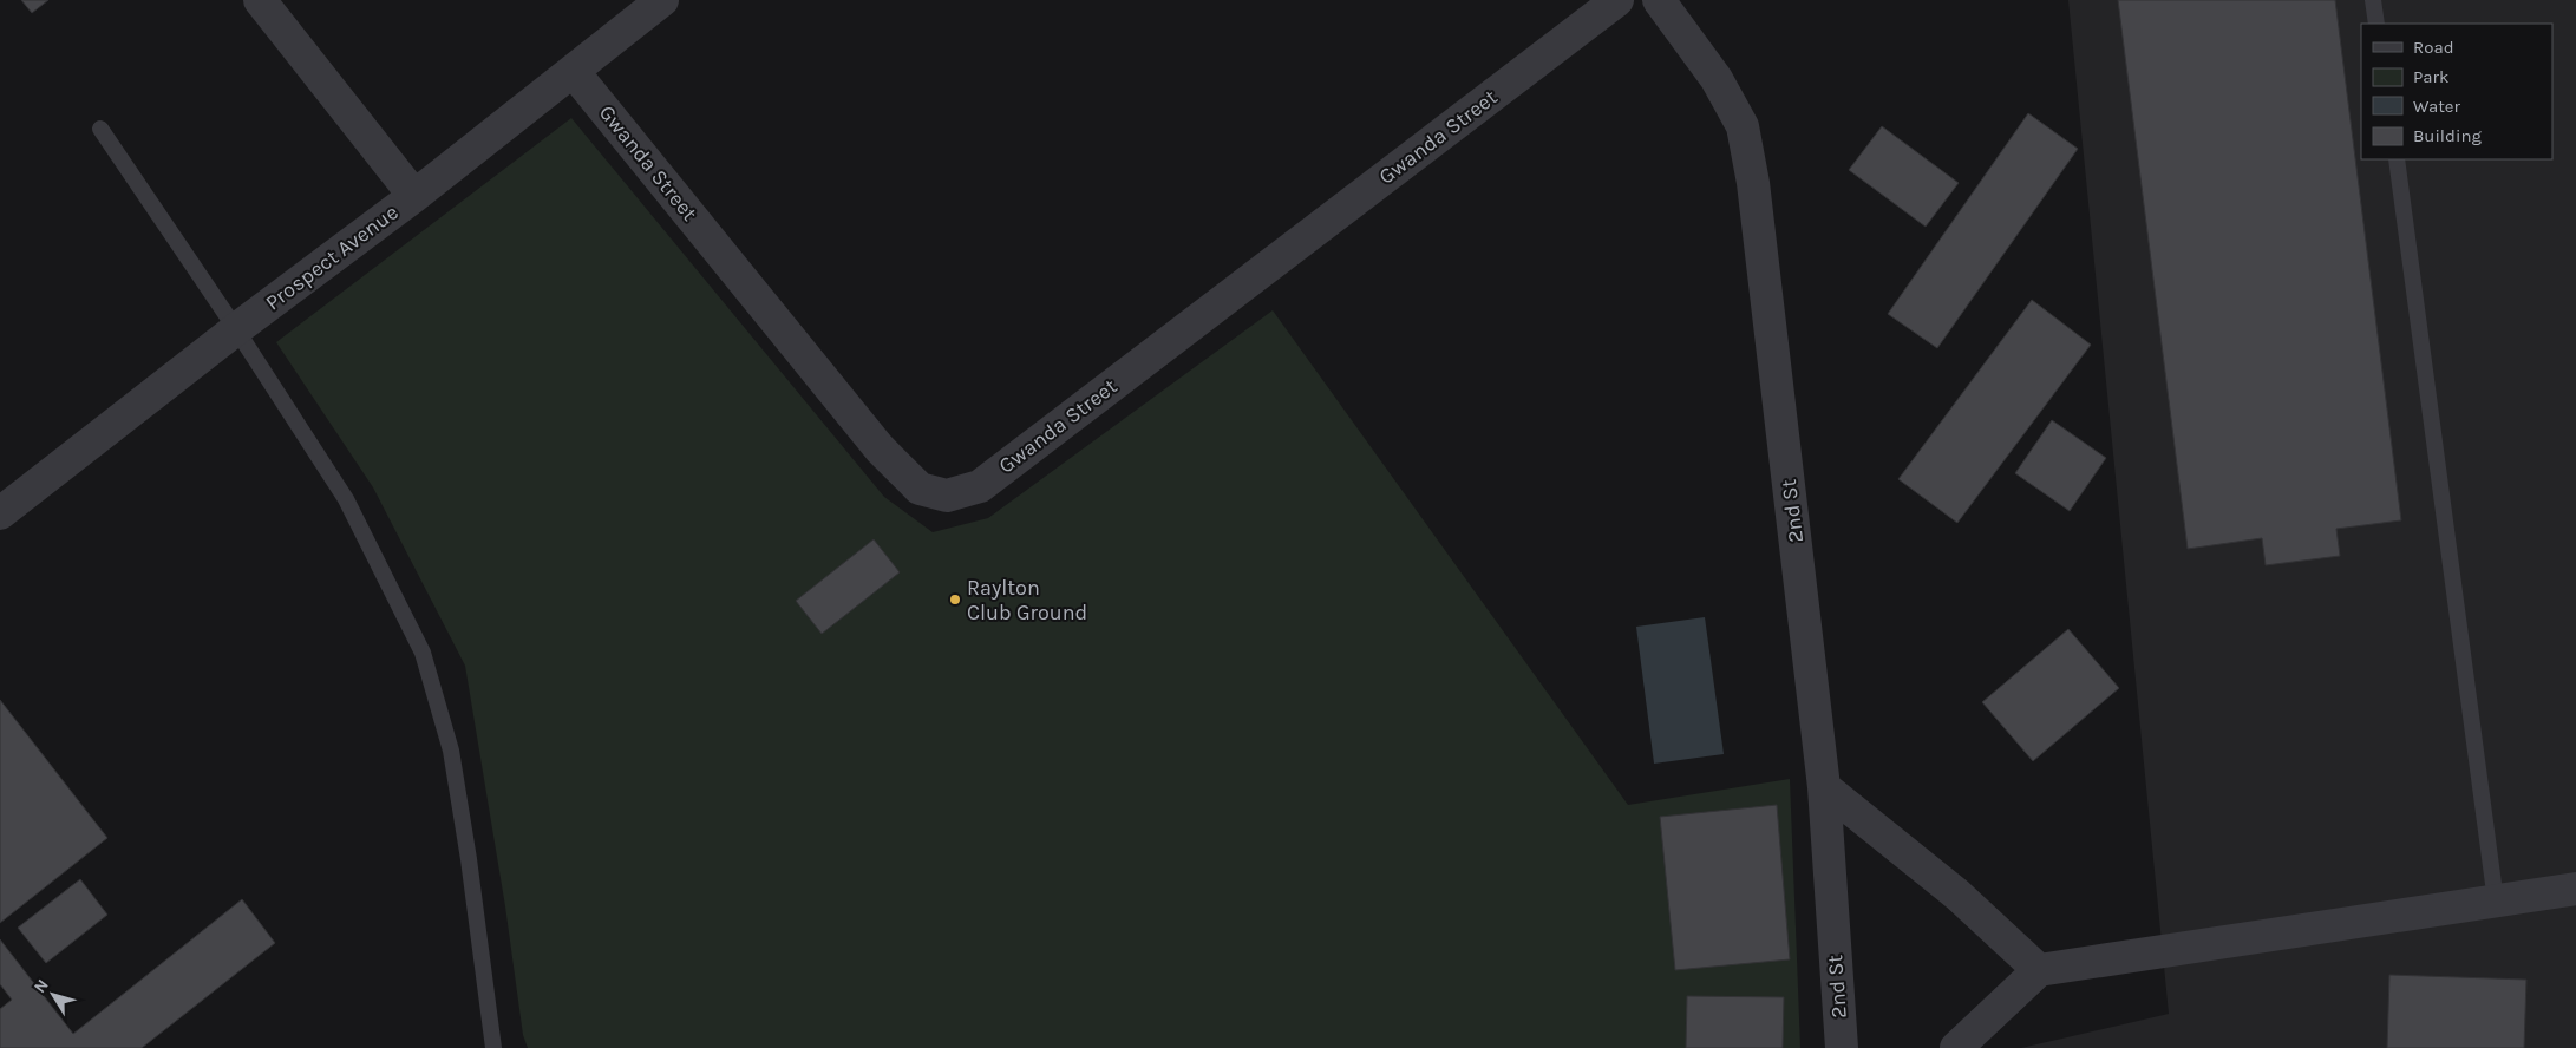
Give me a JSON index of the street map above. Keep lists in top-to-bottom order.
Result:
{
  "streets": {
    "street": ["Gwanda Street", "Prospect Avenue", "2nd St"]
  },
  "crossings": [
    ["Gwanda Street", "Prospect Avenue"]
  ],
  "places": ["Raylton Club Ground"],
  "legend": [
    "Road",
    "Park",
    "Water",
    "Building"
  ],
  "north": "top left"
}
